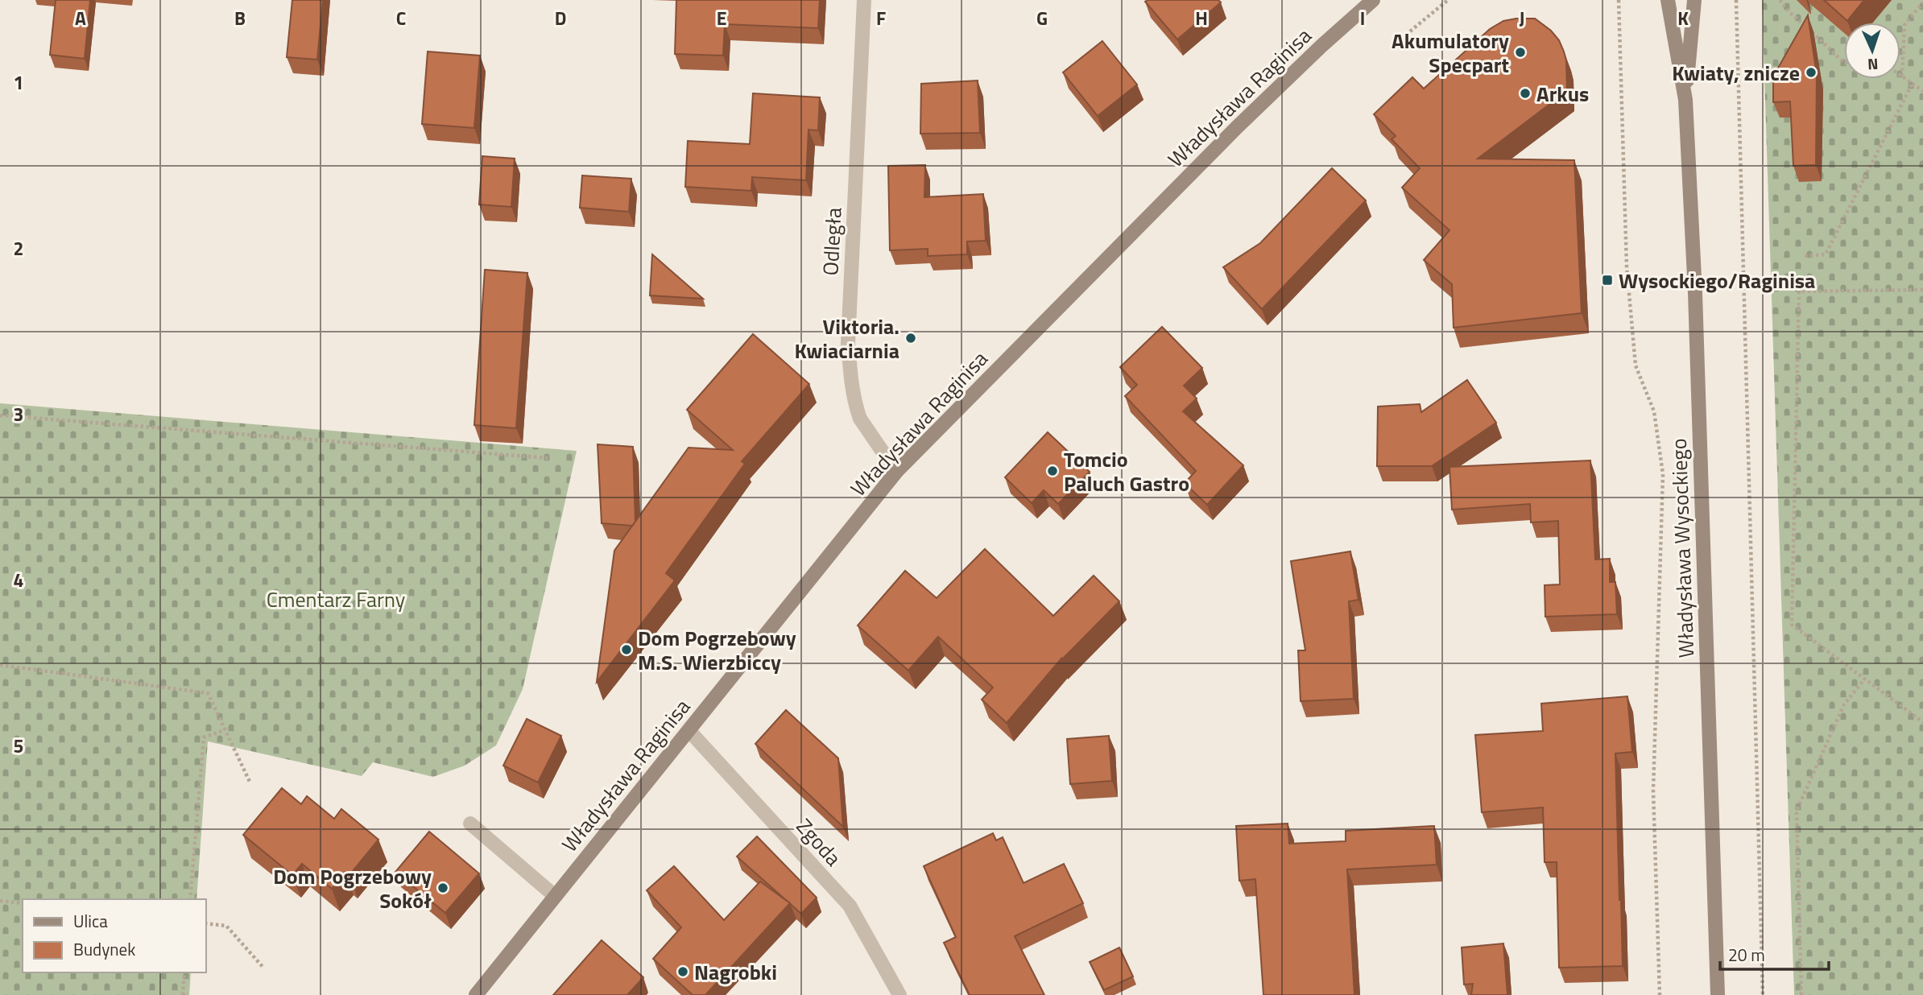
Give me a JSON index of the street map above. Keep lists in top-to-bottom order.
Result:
{
  "streets": {
    "street": [
      "Władysława Raginisa",
      "Odległa",
      "Władysława Wysockiego",
      "Zgoda"
    ]
  },
  "crossings": [
    ["Władysława Raginisa", "Odległa"],
    ["Władysława Raginisa", "Zgoda"]
  ],
  "parks": ["Cmentarz Farny"],
  "places": {
    "other": [
      "Akumulatory Specpart",
      "Kwiaty, znicze",
      "Arkus",
      "Viktoria. Kwiaciarnia",
      "Tomcio Paluch Gastro",
      "Dom Pogrzebowy M.S. Wierzbiccy",
      "Dom Pogrzebowy Sokół",
      "Nagrobki"
    ],
    "transit": ["Wysockiego/Raginisa"]
  },
  "legend": ["Ulica", "Budynek"],
  "scale_bar": "20 m",
  "north": "bottom",
  "grid": {
    "columns": [
      "A",
      "B",
      "C",
      "D",
      "E",
      "F",
      "G",
      "H",
      "I",
      "J",
      "K"
    ],
    "rows": [
      "1",
      "2",
      "3",
      "4",
      "5"
    ]
  }
}
